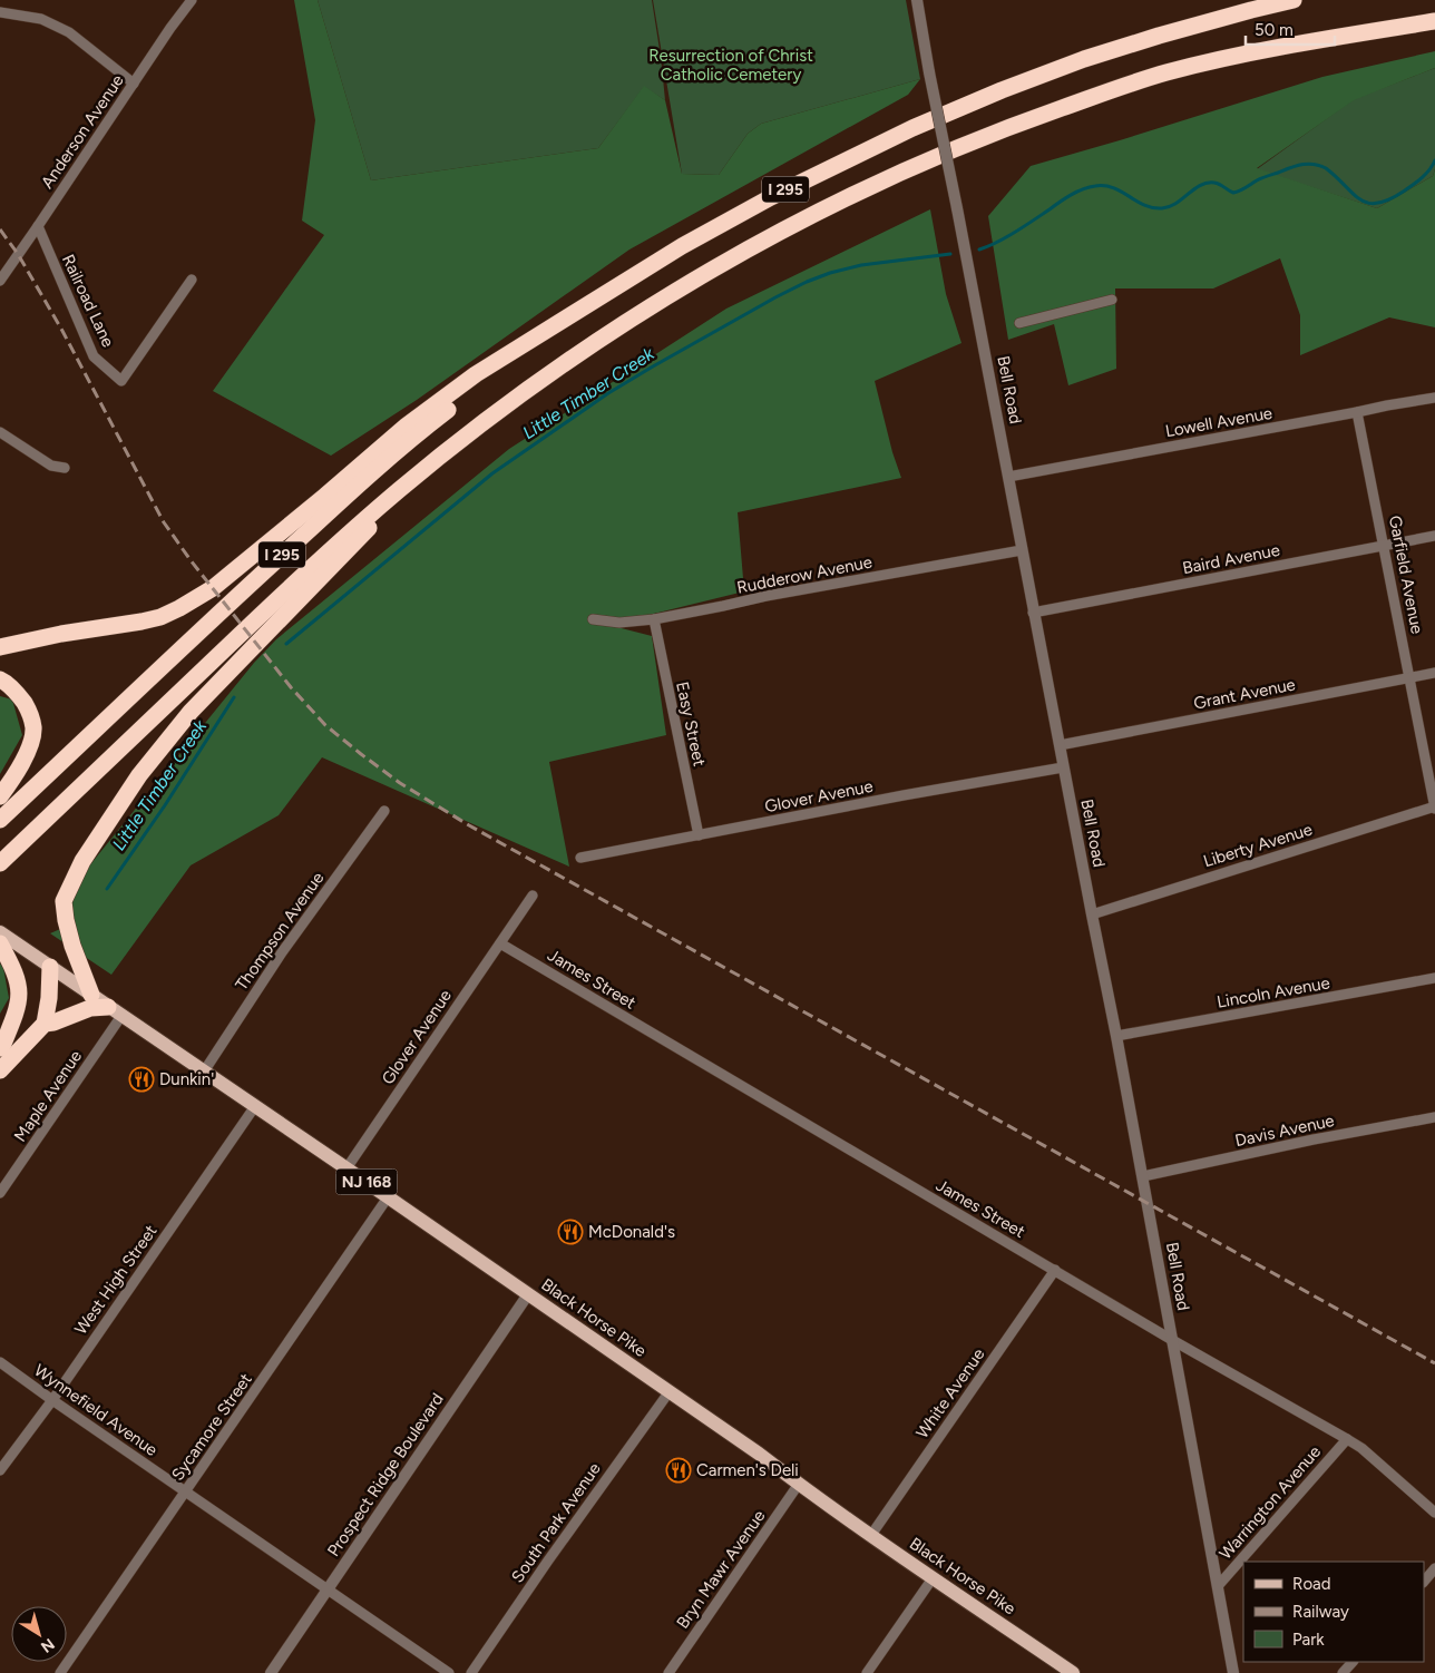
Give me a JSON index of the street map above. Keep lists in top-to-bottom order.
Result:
{
  "streets": {
    "highway": ["I 295"],
    "main road": ["NJ 168", "Black Horse Pike"],
    "street": [
      "Anderson Avenue",
      "Railroad Lane",
      "Bell Road",
      "Lowell Avenue",
      "Baird Avenue",
      "Rudderow Avenue",
      "Garfield Avenue",
      "Grant Avenue",
      "Easy Street",
      "Glover Avenue",
      "Liberty Avenue",
      "Thompson Avenue",
      "James Street",
      "Lincoln Avenue",
      "Maple Avenue",
      "Davis Avenue",
      "West High Street",
      "White Avenue",
      "Wynnefield Avenue",
      "Sycamore Street",
      "Prospect Ridge Boulevard",
      "Warrington Avenue",
      "South Park Avenue",
      "Bryn Mawr Avenue"
    ]
  },
  "crossings": [
    ["Anderson Avenue", "Railroad Lane"],
    ["Bell Road", "Lowell Avenue"],
    ["Bell Road", "Baird Avenue"],
    ["Bell Road", "Rudderow Avenue"],
    ["Bell Road", "Grant Avenue"],
    ["Bell Road", "Glover Avenue"],
    ["Bell Road", "Liberty Avenue"],
    ["Bell Road", "James Street"],
    ["Bell Road", "Lincoln Avenue"],
    ["Bell Road", "Davis Avenue"],
    ["Bell Road", "Warrington Avenue"],
    ["Lowell Avenue", "Garfield Avenue"],
    ["Baird Avenue", "Garfield Avenue"],
    ["Rudderow Avenue", "Easy Street"],
    ["Garfield Avenue", "Grant Avenue"],
    ["Garfield Avenue", "Liberty Avenue"],
    ["Easy Street", "Glover Avenue"],
    ["Glover Avenue", "James Street"],
    ["Glover Avenue", "Black Horse Pike"],
    ["Thompson Avenue", "Black Horse Pike"],
    ["James Street", "White Avenue"],
    ["James Street", "Warrington Avenue"],
    ["Maple Avenue", "Black Horse Pike"],
    ["NJ 168", "Black Horse Pike"],
    ["West High Street", "Black Horse Pike"],
    ["West High Street", "Wynnefield Avenue"],
    ["Black Horse Pike", "White Avenue"],
    ["Black Horse Pike", "Sycamore Street"],
    ["Black Horse Pike", "Prospect Ridge Boulevard"],
    ["Black Horse Pike", "South Park Avenue"],
    ["Black Horse Pike", "Bryn Mawr Avenue"],
    ["Wynnefield Avenue", "Sycamore Street"],
    ["Wynnefield Avenue", "Prospect Ridge Boulevard"]
  ],
  "water": ["Little Timber Creek"],
  "parks": ["Resurrection of Christ Catholic Cemetery"],
  "places": {
    "restaurant": ["Dunkin'", "McDonald's", "Carmen's Deli"]
  },
  "legend": ["Road", "Railway", "Park"],
  "scale_bar": "50 m",
  "north": "bottom right"
}
